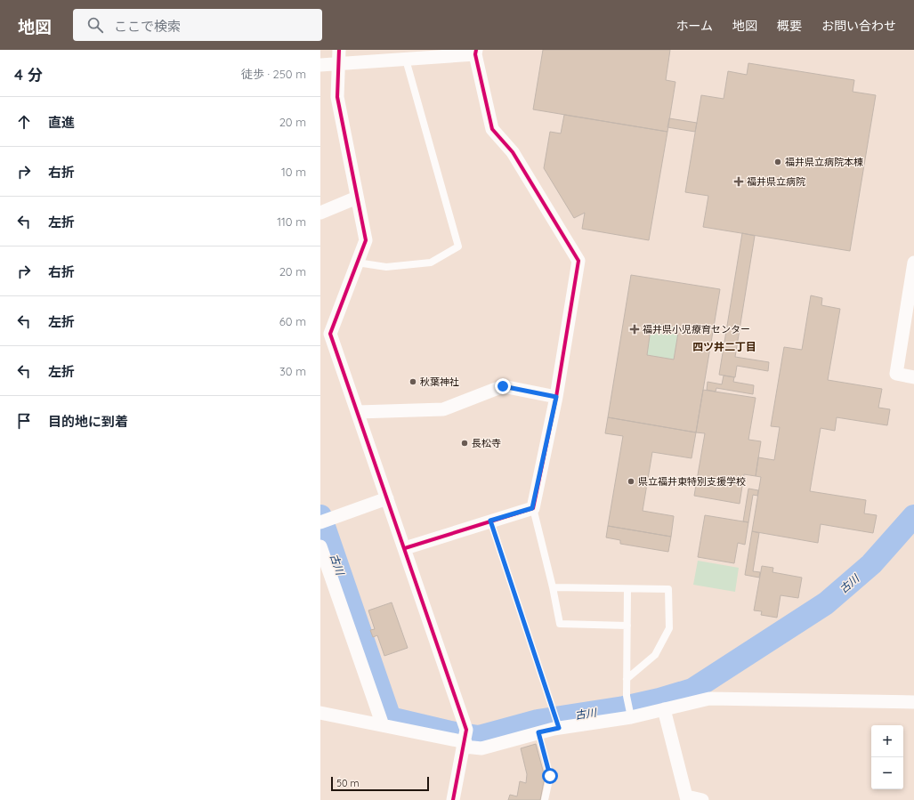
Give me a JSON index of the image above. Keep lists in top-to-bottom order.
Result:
{
  "districts": ["四ツ井二丁目"],
  "water": ["古川"],
  "places": {
    "other": [
      "福井県立病院本棟",
      "秋葉神社",
      "長松寺",
      "県立福井東特別支援学校"
    ],
    "health": ["福井県立病院", "福井県小児療育センター"]
  },
  "scale_bar": "50 m",
  "page": {
    "header": "地図",
    "search": "ここで検索",
    "nav": [
      "ホーム",
      "地図",
      "概要",
      "お問い合わせ"
    ],
    "heading": ["4 分", "徒歩 · 250 m"],
    "list": [
      ["直進", "20 m"],
      ["右折", "10 m"],
      ["左折", "110 m"],
      ["右折", "20 m"],
      ["左折", "60 m"],
      ["左折", "30 m"],
      "目的地に到着"
    ],
    "map_buttons": ["+", "−"],
    "scale": "50 m"
  }
}
